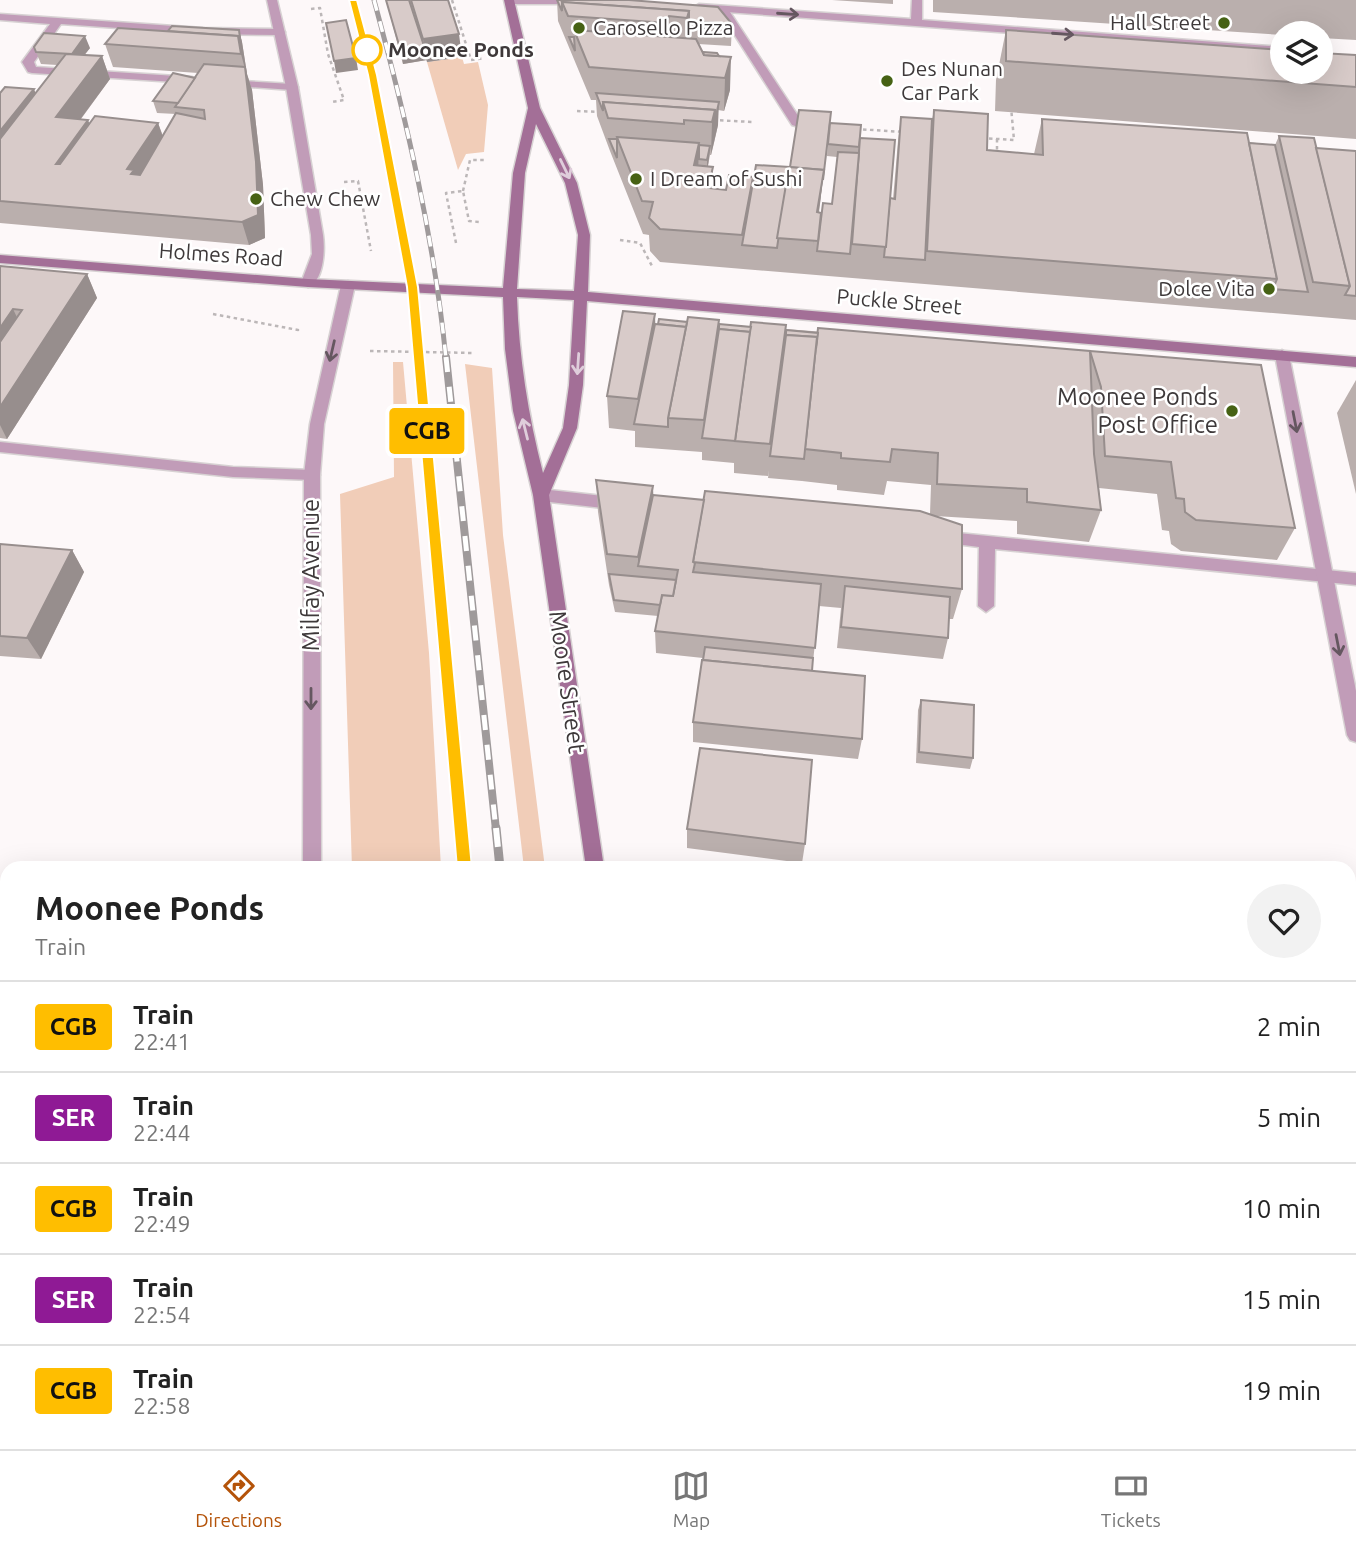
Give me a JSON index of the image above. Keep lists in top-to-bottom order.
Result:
{
  "streets": {
    "street": [
      "Holmes Road",
      "Puckle Street",
      "Milfay Avenue",
      "Moore Street"
    ]
  },
  "crossings": [
    ["Holmes Road", "Puckle Street"],
    ["Holmes Road", "Milfay Avenue"],
    ["Puckle Street", "Moore Street"]
  ],
  "one_way": ["Milfay Avenue"],
  "places": [
    "Hall Street",
    "Carosello Pizza",
    "Moonee Ponds",
    "Des Nunan Car Park",
    "I Dream of Sushi",
    "Chew Chew",
    "Dolce Vita",
    "Moonee Ponds Post Office"
  ],
  "page": {
    "on_map": "CGB",
    "heading": ["Moonee Ponds", "Train"],
    "list": [
      {
        "mark": "CGB",
        "name": "Train",
        "note": "22:41",
        "value": "2 min"
      },
      {
        "mark": "SER",
        "name": "Train",
        "note": "22:44",
        "value": "5 min"
      },
      {
        "mark": "CGB",
        "name": "Train",
        "note": "22:49",
        "value": "10 min"
      },
      {
        "mark": "SER",
        "name": "Train",
        "note": "22:54",
        "value": "15 min"
      },
      {
        "mark": "CGB",
        "name": "Train",
        "note": "22:58",
        "value": "19 min"
      }
    ],
    "tabs": ["Directions", "Map", "Tickets"]
  }
}
